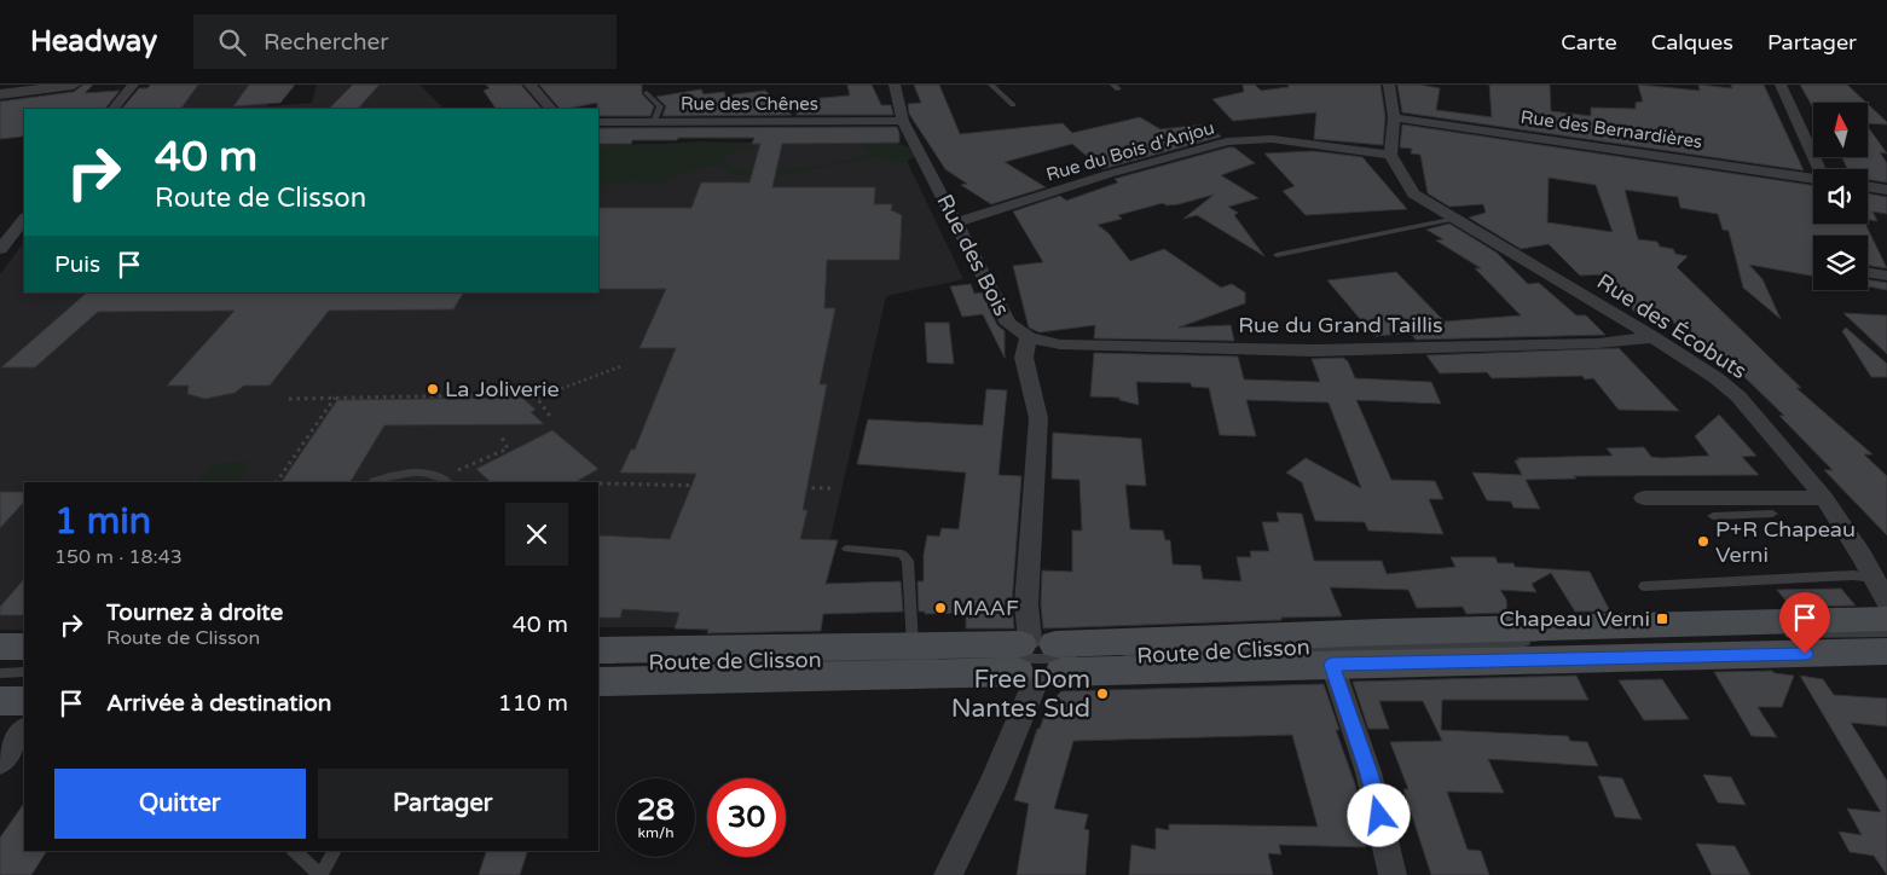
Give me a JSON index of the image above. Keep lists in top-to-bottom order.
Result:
{
  "streets": {
    "main road": ["Route de Clisson"],
    "street": [
      "Rue des Chênes",
      "Rue des Bernardières",
      "Rue du Bois d'Anjou",
      "Rue des Bois",
      "Rue du Grand Taillis",
      "Rue des Écobuts"
    ]
  },
  "crossings": [
    ["Rue des Chênes", "Rue des Bois"],
    ["Rue du Bois d'Anjou", "Rue des Bois"],
    ["Rue du Bois d'Anjou", "Rue des Écobuts"],
    ["Rue des Bois", "Rue du Grand Taillis"],
    ["Rue du Grand Taillis", "Rue des Écobuts"]
  ],
  "places": {
    "other": [
      "La Joliverie",
      "P+R Chapeau Verni",
      "MAAF",
      "Free Dom Nantes Sud"
    ],
    "transit": ["Chapeau Verni"]
  },
  "north": "top",
  "page": {
    "header": "Headway",
    "search": "Rechercher",
    "nav": ["Carte", "Calques", "Partager"],
    "turn": ["40 m", "Route de Clisson"],
    "then": "Puis",
    "heading": ["1 min", "150 m · 18:43"],
    "list": [
      {
        "name": "Tournez à droite",
        "note": "Route de Clisson",
        "value": "40 m"
      },
      {
        "name": "Arrivée à destination",
        "value": "110 m"
      }
    ],
    "buttons": ["Quitter", "Partager"],
    "speed": "28 km/h",
    "limit": "30"
  }
}
